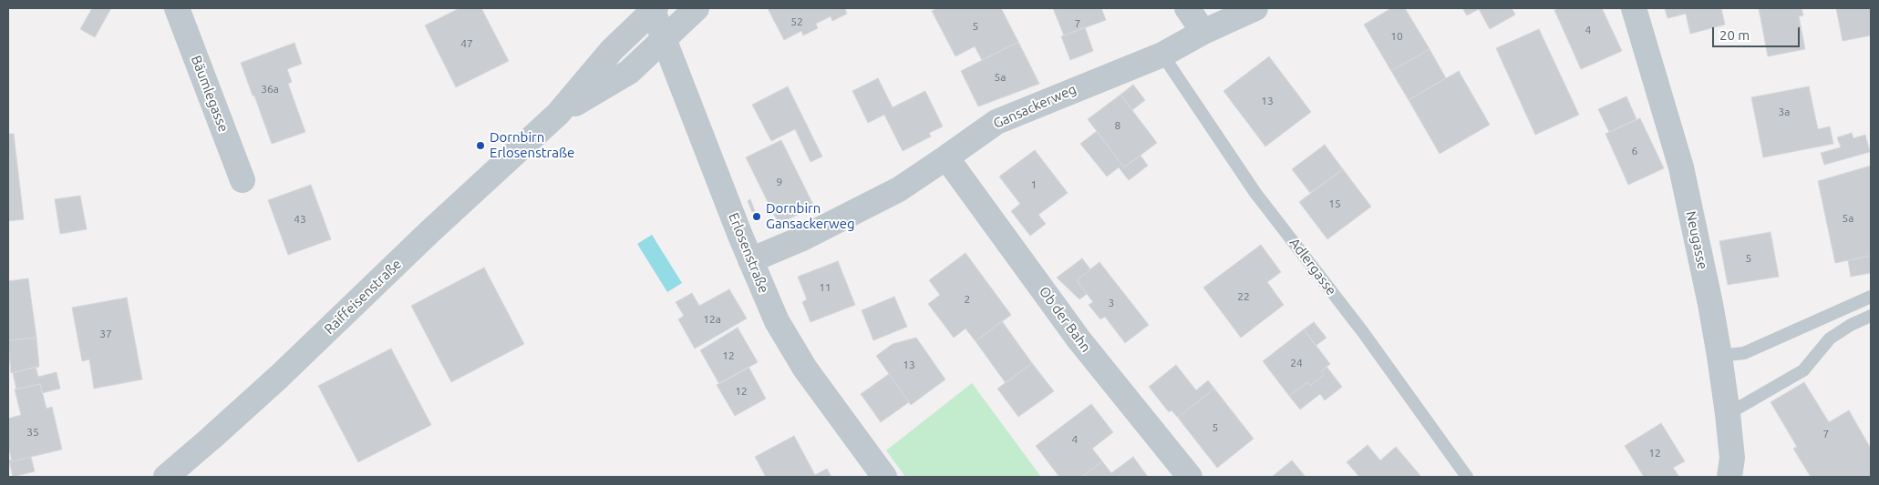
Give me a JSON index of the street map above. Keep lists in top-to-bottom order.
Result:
{
  "streets": {
    "street": [
      "Bäumlegasse",
      "Gansackerweg",
      "Neugasse",
      "Erlosenstraße",
      "Raiffeisenstraße",
      "Ob der Bahn"
    ],
    "lane": ["Adlergasse"]
  },
  "crossings": [
    ["Gansackerweg", "Erlosenstraße"],
    ["Gansackerweg", "Adlergasse"],
    ["Gansackerweg", "Ob der Bahn"],
    ["Erlosenstraße", "Raiffeisenstraße"]
  ],
  "places": ["Dornbirn Erlosenstraße", "Dornbirn Gansackerweg"],
  "house_numbers": [
    "52",
    "7",
    "5",
    "4",
    "10",
    "47",
    "5a",
    "36a",
    "13",
    "3a",
    "8",
    "6",
    "9",
    "1",
    "15",
    "5a",
    "43",
    "5",
    "11",
    "22",
    "2",
    "3",
    "12a",
    "37",
    "12",
    "24",
    "13",
    "12",
    "5",
    "35",
    "7",
    "4",
    "12"
  ],
  "scale_bar": "20 m"
}
